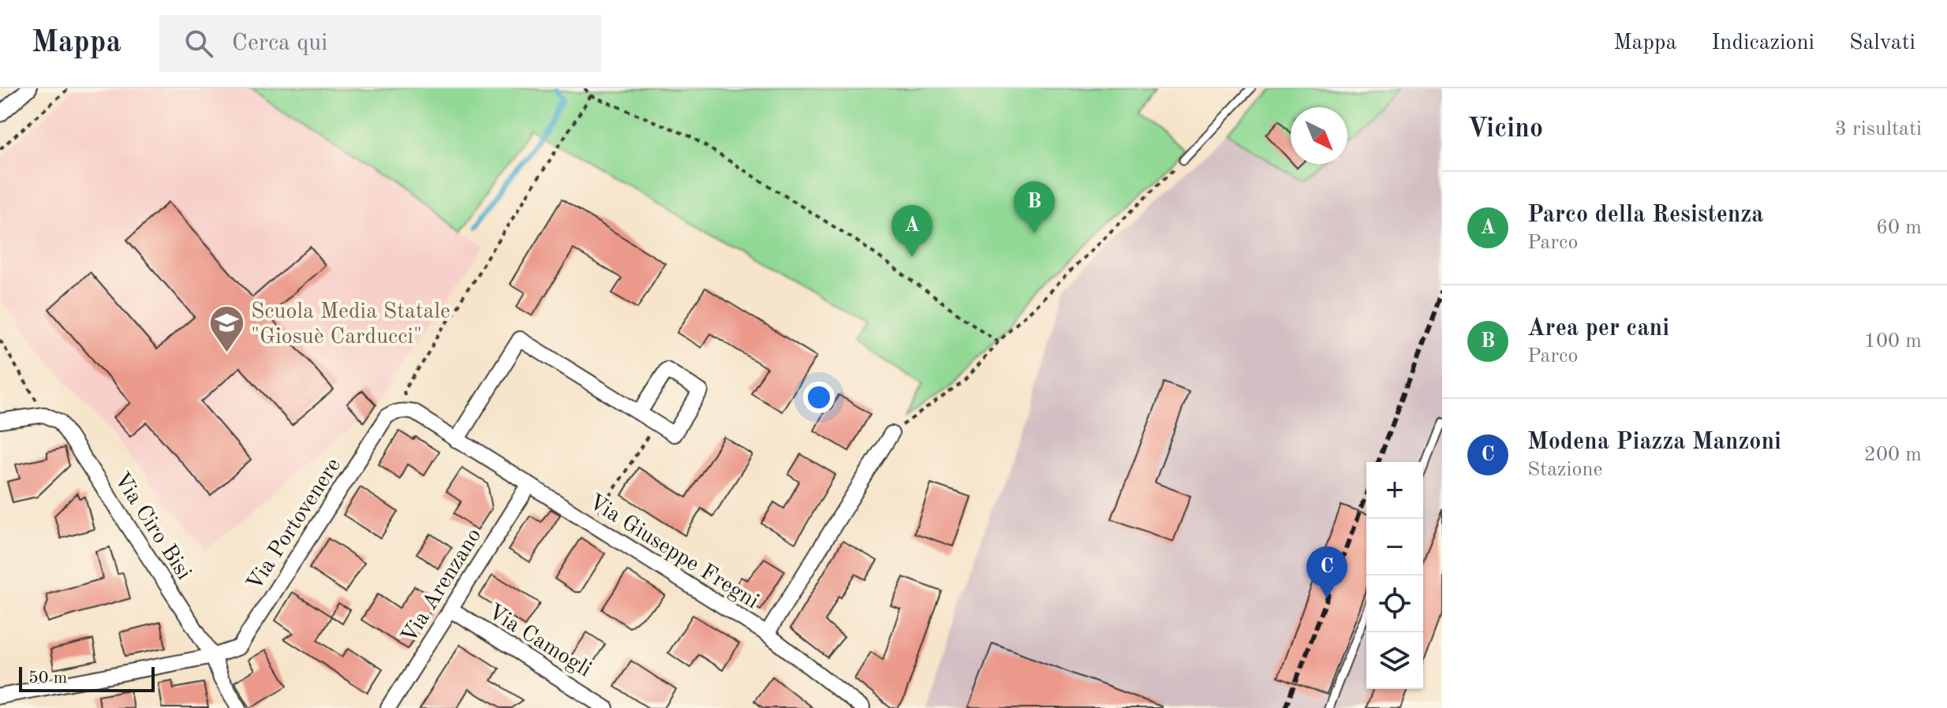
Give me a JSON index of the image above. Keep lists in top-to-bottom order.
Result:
{
  "streets": {
    "street": [
      "Via Portovenere",
      "Via Ciro Bisi",
      "Via Giuseppe Fregni",
      "Via Arenzano",
      "Via Camogli"
    ]
  },
  "crossings": [
    ["Via Portovenere", "Via Ciro Bisi"],
    ["Via Portovenere", "Via Giuseppe Fregni"],
    ["Via Giuseppe Fregni", "Via Arenzano"],
    ["Via Arenzano", "Via Camogli"]
  ],
  "places": {
    "school or university": ["Scuola Media Statale \"Giosuè Carducci\""]
  },
  "scale_bar": "50 m",
  "north": "bottom right",
  "page": {
    "header": "Mappa",
    "search": "Cerca qui",
    "nav": ["Mappa", "Indicazioni", "Salvati"],
    "heading": ["Vicino", "3 risultati"],
    "list": [
      {
        "mark": "A",
        "name": "Parco della Resistenza",
        "note": "Parco",
        "value": "60 m"
      },
      {
        "mark": "B",
        "name": "Area per cani",
        "note": "Parco",
        "value": "100 m"
      },
      {
        "mark": "C",
        "name": "Modena Piazza Manzoni",
        "note": "Stazione",
        "value": "200 m"
      }
    ],
    "pins": ["B", "A", "C"],
    "map_buttons": ["+", "−"],
    "scale": "50 m"
  }
}
